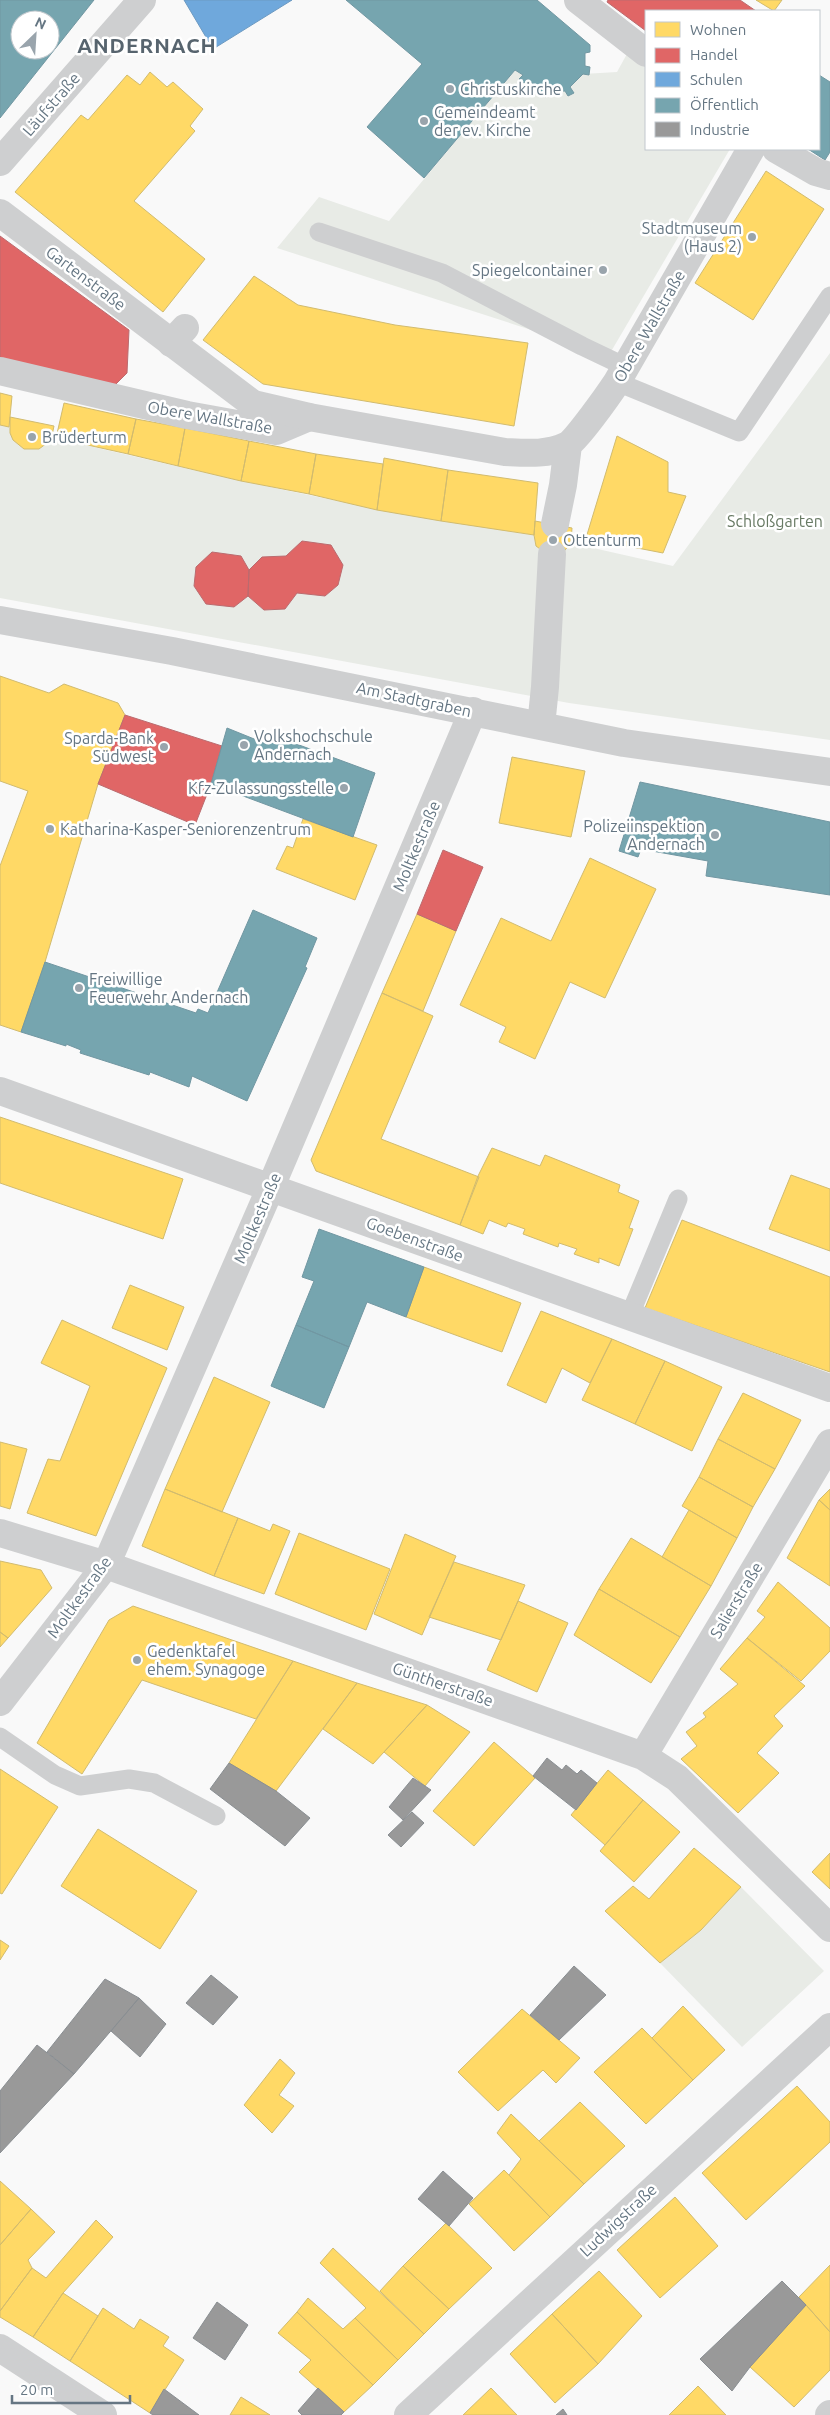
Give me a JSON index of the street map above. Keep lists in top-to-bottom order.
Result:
{
  "streets": {
    "street": [
      "Läufstraße",
      "Gartenstraße",
      "Obere Wallstraße",
      "Am Stadtgraben",
      "Moltkestraße",
      "Goebenstraße",
      "Salierstraße",
      "Güntherstraße",
      "Ludwigstraße"
    ]
  },
  "crossings": [
    ["Gartenstraße", "Obere Wallstraße"],
    ["Am Stadtgraben", "Moltkestraße"],
    ["Moltkestraße", "Goebenstraße"],
    ["Moltkestraße", "Güntherstraße"],
    ["Salierstraße", "Güntherstraße"]
  ],
  "districts": ["ANDERNACH"],
  "parks": ["Schloßgarten"],
  "places": [
    "Christuskirche",
    "Gemeindeamt der ev. Kirche",
    "Stadtmuseum (Haus 2)",
    "Spiegelcontainer",
    "Brüderturm",
    "Ottenturm",
    "Volkshochschule Andernach",
    "Sparda-Bank Südwest",
    "Kfz-Zulassungsstelle",
    "Katharina-Kasper-Seniorenzentrum",
    "Polizeiinspektion Andernach",
    "Freiwillige Feuerwehr Andernach",
    "Gedenktafel ehem. Synagoge"
  ],
  "legend": [
    "Wohnen",
    "Handel",
    "Schulen",
    "Öffentlich",
    "Industrie"
  ],
  "scale_bar": "20 m",
  "north": "top right"
}
